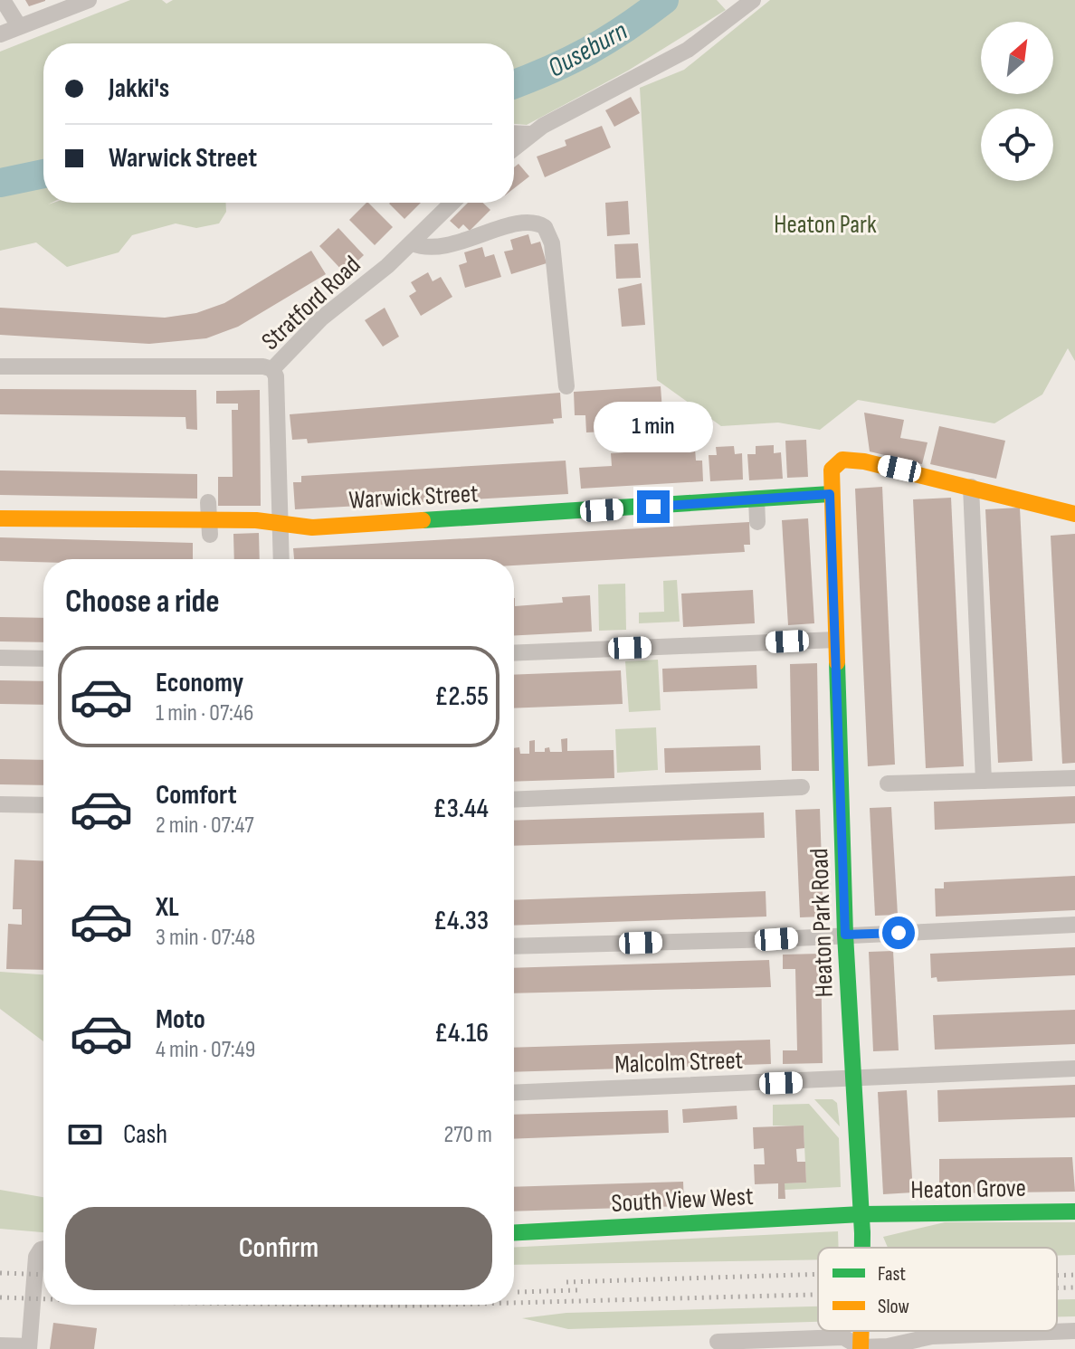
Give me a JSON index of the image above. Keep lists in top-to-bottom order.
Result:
{
  "streets": {
    "street": [
      "Stratford Road",
      "Warwick Street",
      "Heaton Park Road",
      "Malcolm Street",
      "Heaton Grove",
      "South View West"
    ]
  },
  "crossings": [
    ["Stratford Road", "Warwick Street"],
    ["Warwick Street", "Heaton Park Road"],
    ["Heaton Park Road", "Malcolm Street"],
    ["Heaton Park Road", "Heaton Grove"],
    ["Heaton Park Road", "South View West"],
    ["Heaton Grove", "South View West"]
  ],
  "water": ["Ouseburn"],
  "parks": ["Heaton Park"],
  "legend": ["Fast", "Slow"],
  "north": "top right",
  "page": {
    "banner": ["Jakki's", "Warwick Street"],
    "bubble": "1 min",
    "heading": "Choose a ride",
    "list": [
      {
        "name": "Economy",
        "note": "1 min · 07:46",
        "value": "£2.55"
      },
      {
        "name": "Comfort",
        "note": "2 min · 07:47",
        "value": "£3.44"
      },
      {
        "name": "XL",
        "note": "3 min · 07:48",
        "value": "£4.33"
      },
      {
        "name": "Moto",
        "note": "4 min · 07:49",
        "value": "£4.16"
      }
    ],
    "pay": ["Cash", "270 m"],
    "buttons": "Confirm"
  }
}
